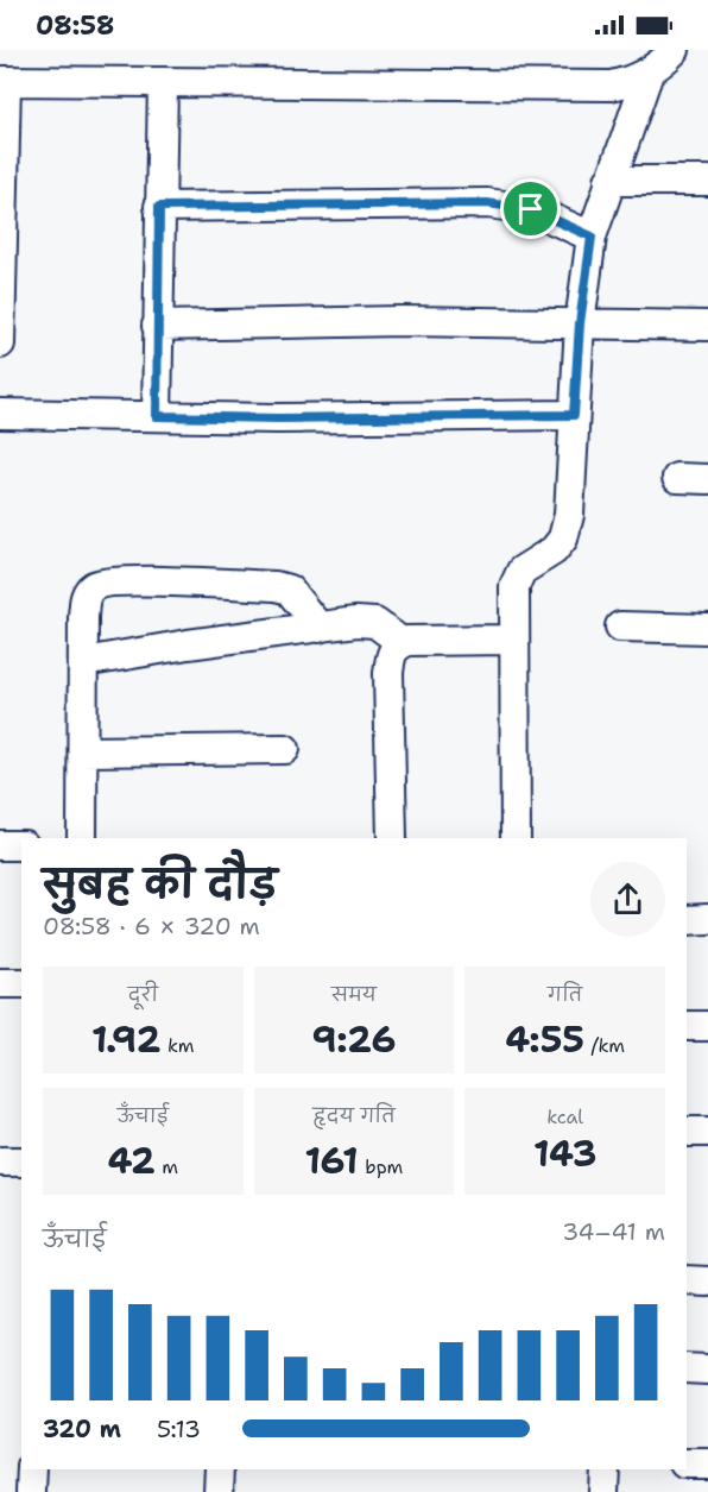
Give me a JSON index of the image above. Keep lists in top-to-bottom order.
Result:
{
  "page": {
    "status": "08:58",
    "heading": ["सुबह की दौड़", "08:58 · 6 × 320 m"],
    "stats": [
      ["दूरी", "1.92 km"],
      ["समय", "9:26"],
      ["गति", "4:55 /km"],
      ["ऊँचाई", "42 m"],
      ["हृदय गति", "161 bpm"],
      ["kcal", "143"]
    ],
    "chart": ["ऊँचाई", "34–41 m"],
    "list": [
      {
        "name": "320 m",
        "note": "5:13"
      }
    ]
  }
}
